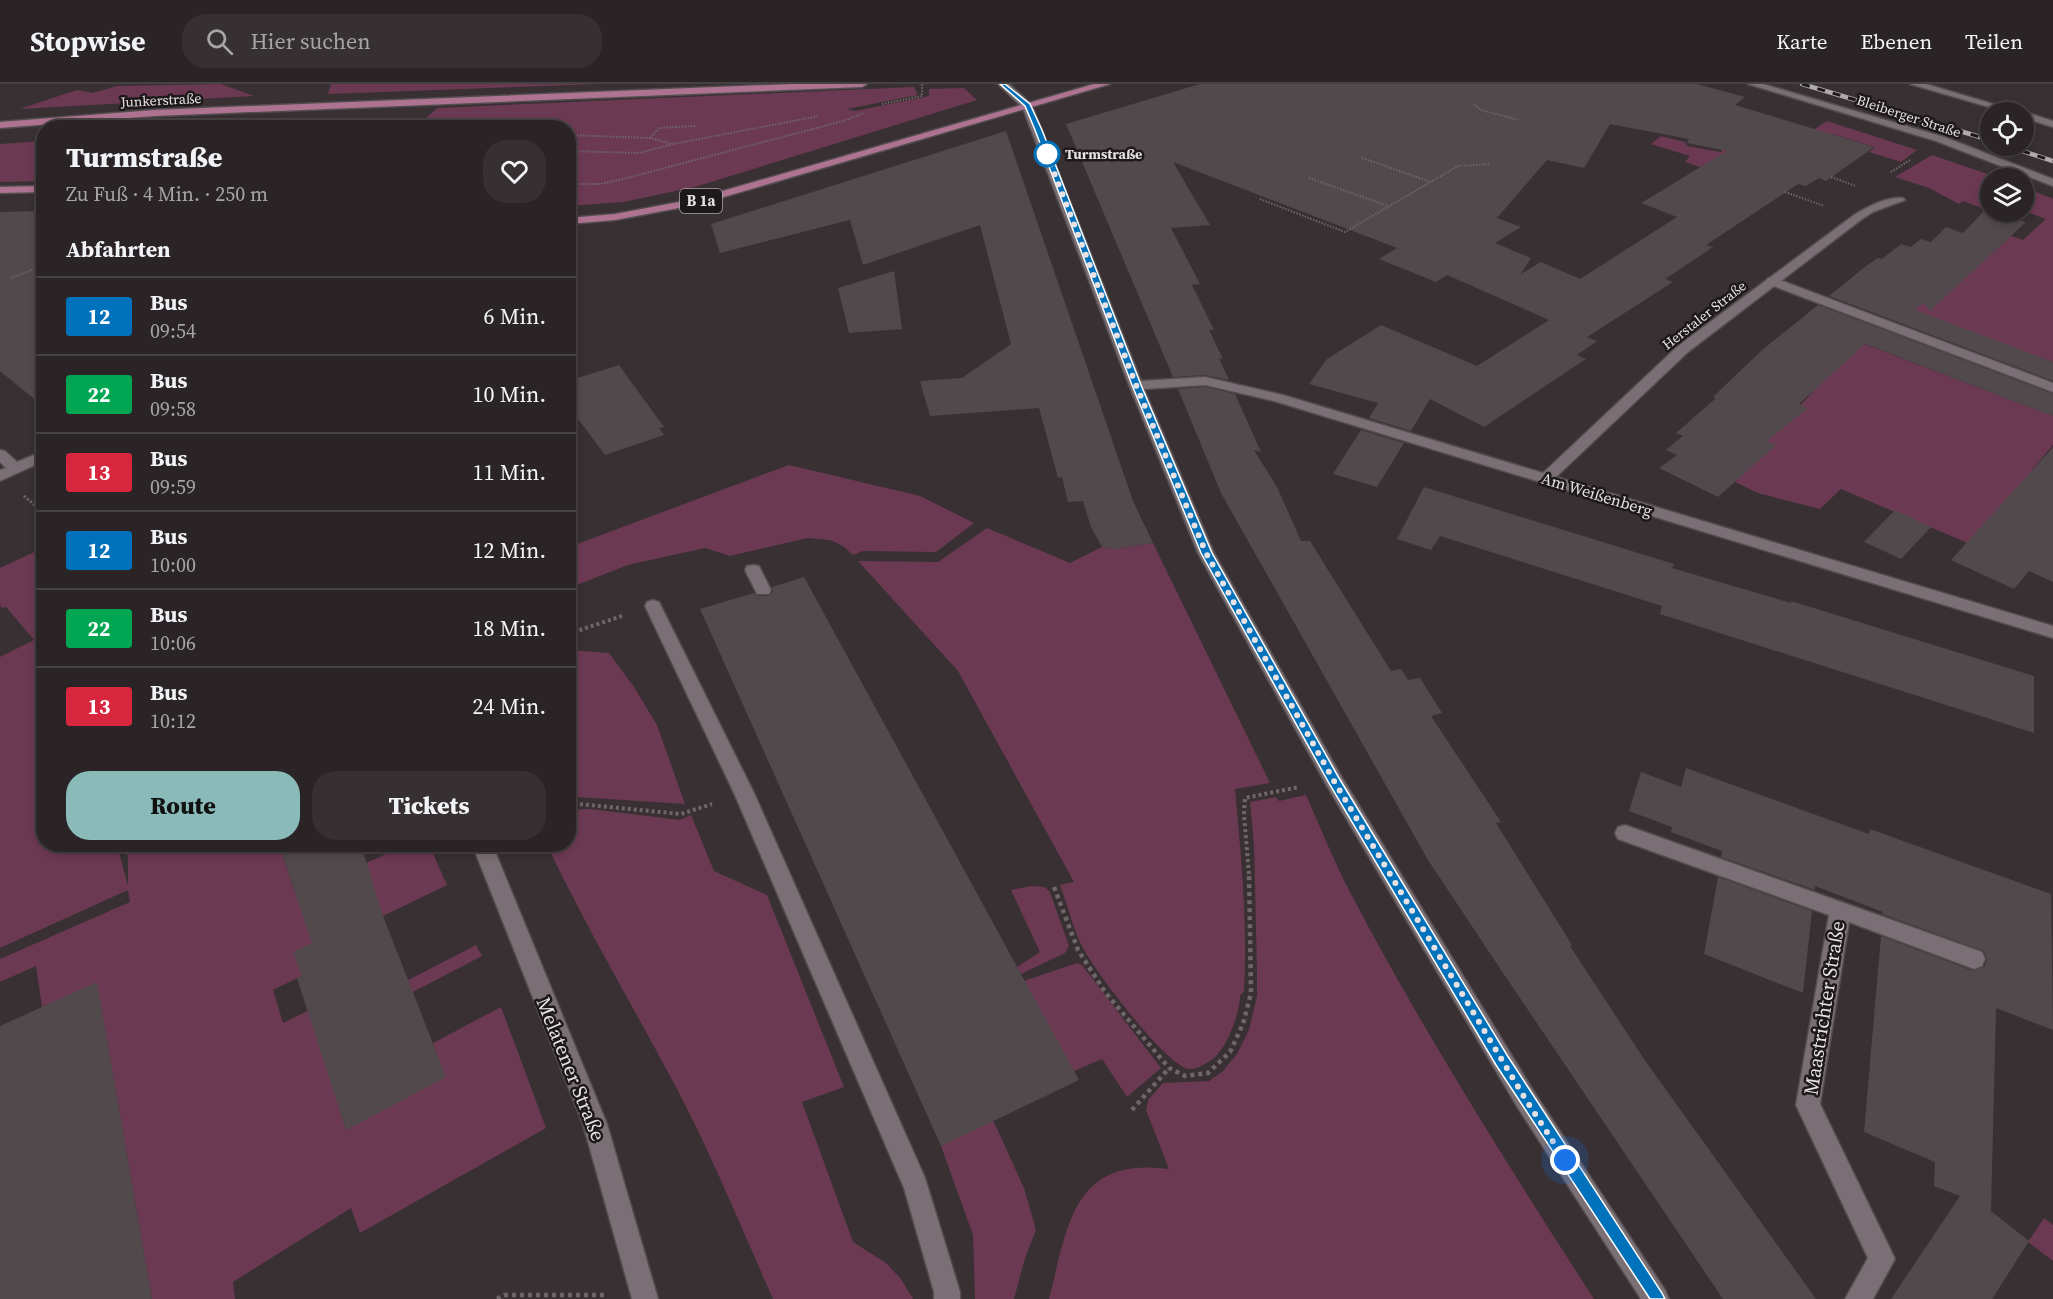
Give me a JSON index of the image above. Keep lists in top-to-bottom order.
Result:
{
  "streets": {
    "main road": ["Junkerstraße", "B 1a"],
    "street": [
      "Bleiberger Straße",
      "Herstaler Straße",
      "Am Weißenberg",
      "Maastrichter Straße",
      "Melatener Straße"
    ]
  },
  "crossings": [
    ["Herstaler Straße", "Am Weißenberg"]
  ],
  "places": ["Turmstraße"],
  "lines": ["bus line 12"],
  "page": {
    "header": "Stopwise",
    "search": "Hier suchen",
    "nav": ["Karte", "Ebenen", "Teilen"],
    "heading": [
      ["Turmstraße", "Zu Fuß · 4 Min. · 250 m"],
      "Abfahrten"
    ],
    "list": [
      {
        "mark": "12",
        "name": "Bus",
        "note": "09:54",
        "value": "6 Min."
      },
      {
        "mark": "22",
        "name": "Bus",
        "note": "09:58",
        "value": "10 Min."
      },
      {
        "mark": "13",
        "name": "Bus",
        "note": "09:59",
        "value": "11 Min."
      },
      {
        "mark": "12",
        "name": "Bus",
        "note": "10:00",
        "value": "12 Min."
      },
      {
        "mark": "22",
        "name": "Bus",
        "note": "10:06",
        "value": "18 Min."
      },
      {
        "mark": "13",
        "name": "Bus",
        "note": "10:12",
        "value": "24 Min."
      }
    ],
    "buttons": ["Route", "Tickets"]
  }
}
